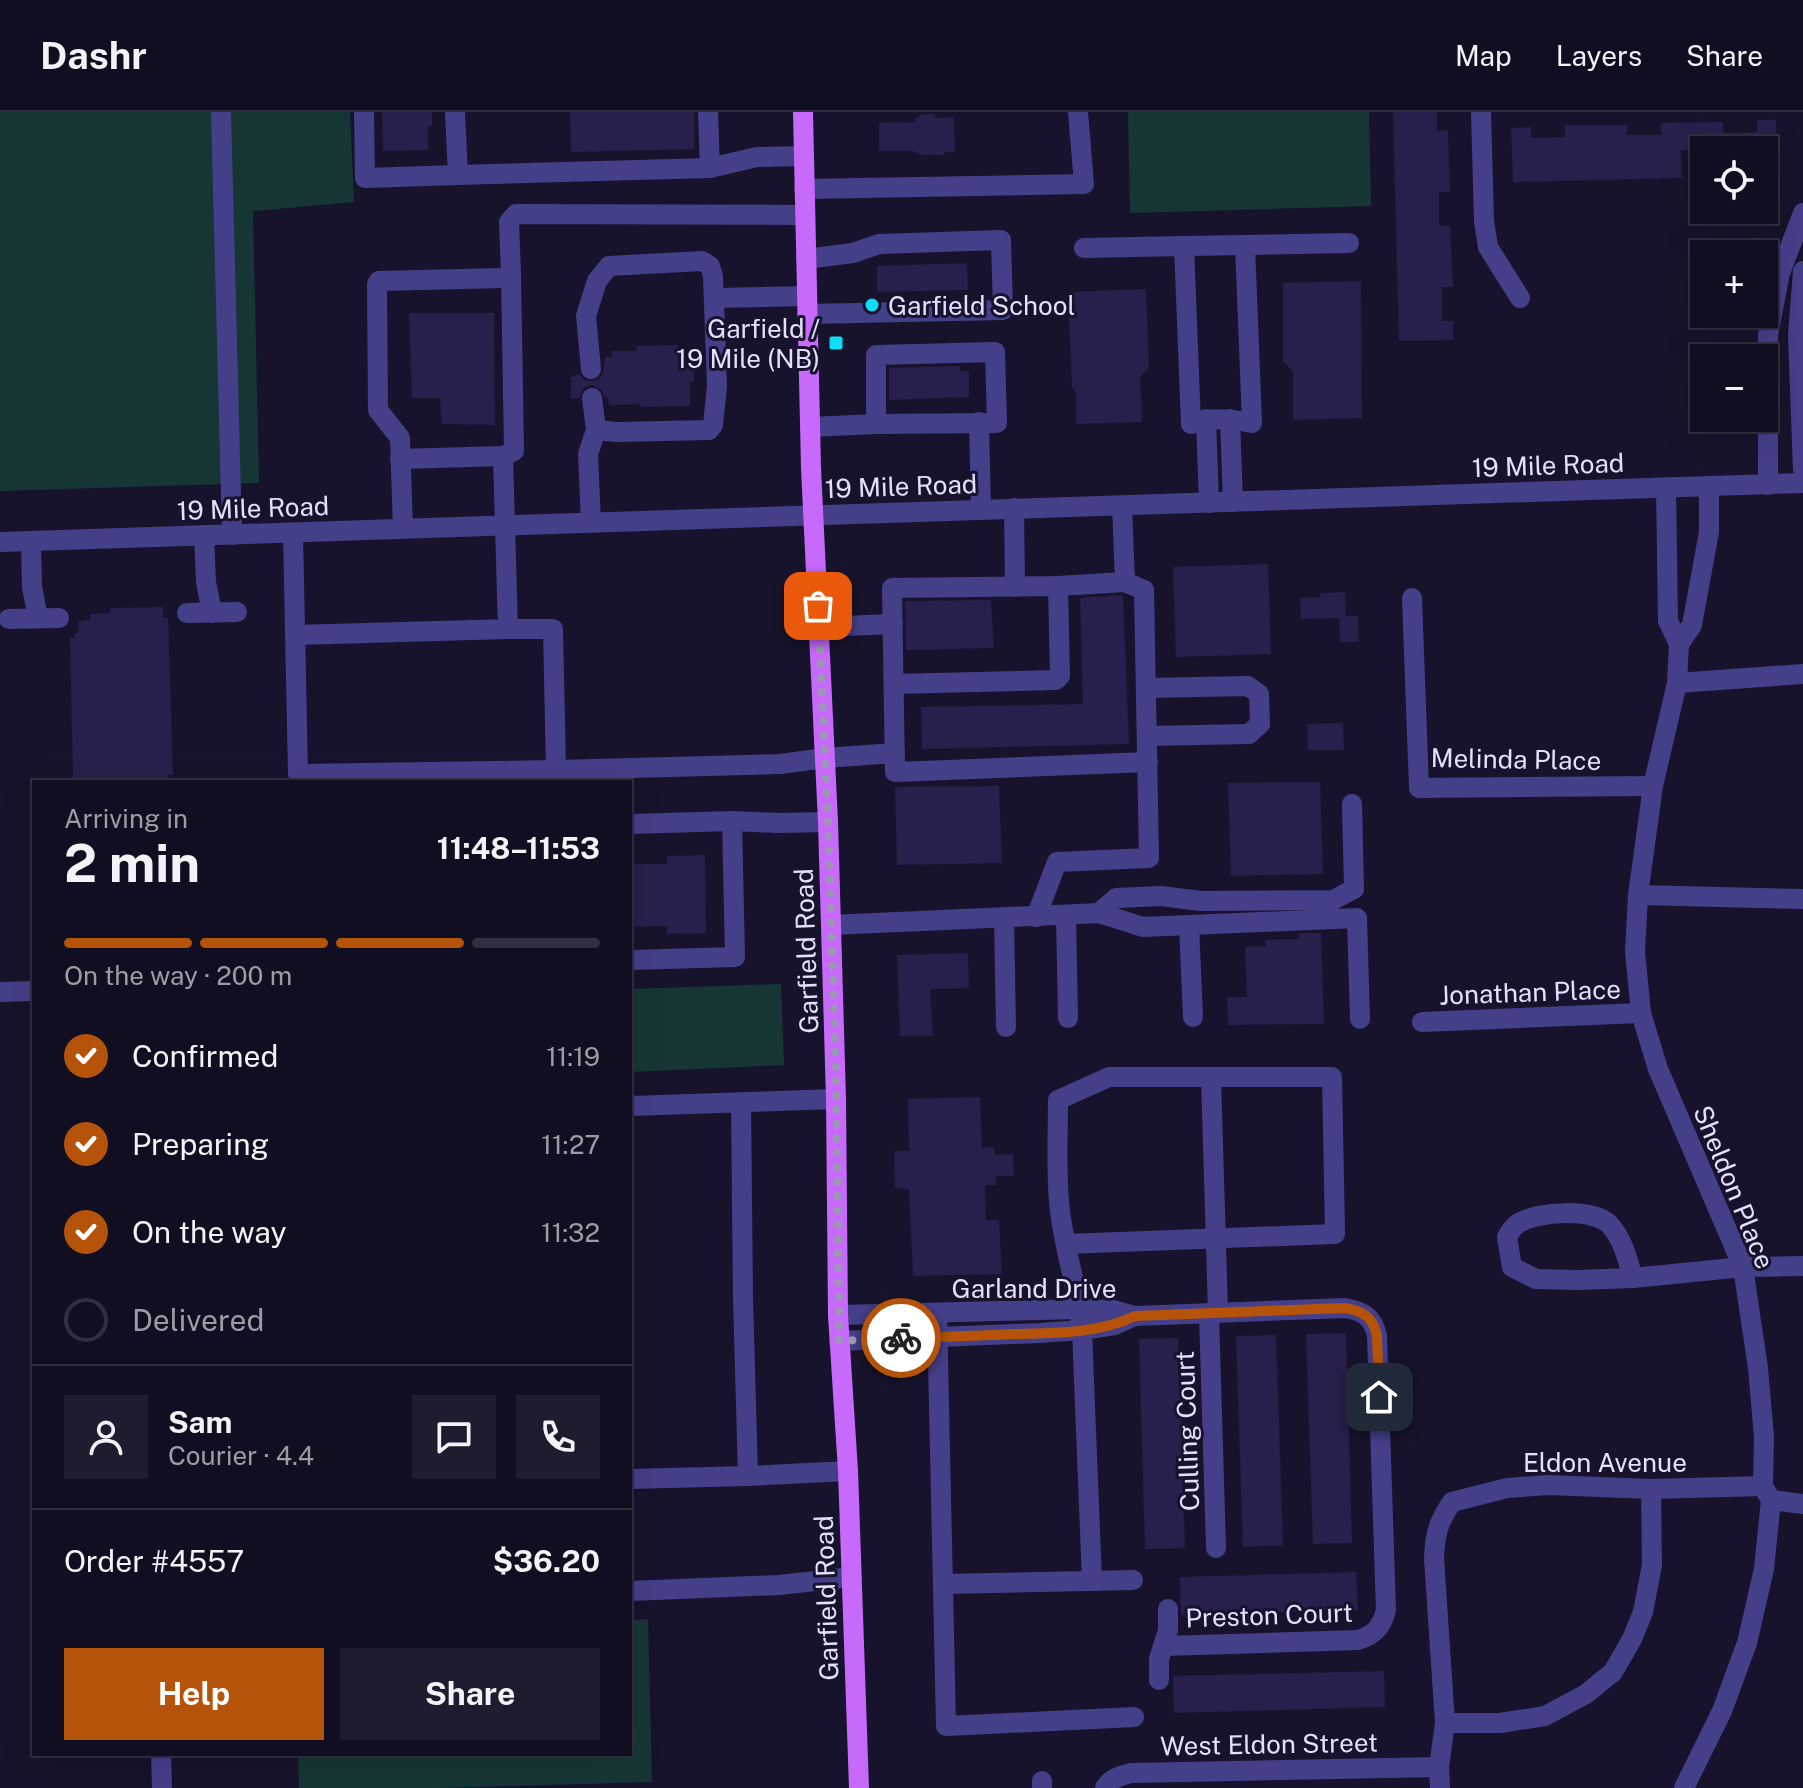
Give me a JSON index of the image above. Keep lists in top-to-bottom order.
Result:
{
  "streets": {
    "main road": ["Garfield Road"],
    "street": [
      "19 Mile Road",
      "Melinda Place",
      "Jonathan Place",
      "Sheldon Place",
      "Garland Drive",
      "Culling Court",
      "Eldon Avenue",
      "Preston Court",
      "West Eldon Street"
    ]
  },
  "crossings": [
    ["19 Mile Road", "Garfield Road"],
    ["19 Mile Road", "Sheldon Place"],
    ["Melinda Place", "Sheldon Place"],
    ["Garfield Road", "Garland Drive"],
    ["Jonathan Place", "Sheldon Place"],
    ["Sheldon Place", "Eldon Avenue"],
    ["Garland Drive", "Culling Court"],
    ["Garland Drive", "Preston Court"],
    ["Eldon Avenue", "West Eldon Street"]
  ],
  "places": {
    "other": ["Garfield School"],
    "transit": ["Garfield / 19 Mile (NB)"]
  },
  "page": {
    "header": "Dashr",
    "nav": ["Map", "Layers", "Share"],
    "map_buttons": ["+", "−"],
    "heading": ["2 min", "Arriving in", "11:48–11:53"],
    "panel": [
      "Sam",
      "Courier · 4.4",
      "Order #4557",
      "$36.20"
    ],
    "bar": "On the way · 200 m",
    "list": [
      ["Confirmed", "11:19"],
      ["Preparing", "11:27"],
      ["On the way", "11:32"],
      "Delivered"
    ],
    "buttons": ["Help", "Share"]
  }
}
